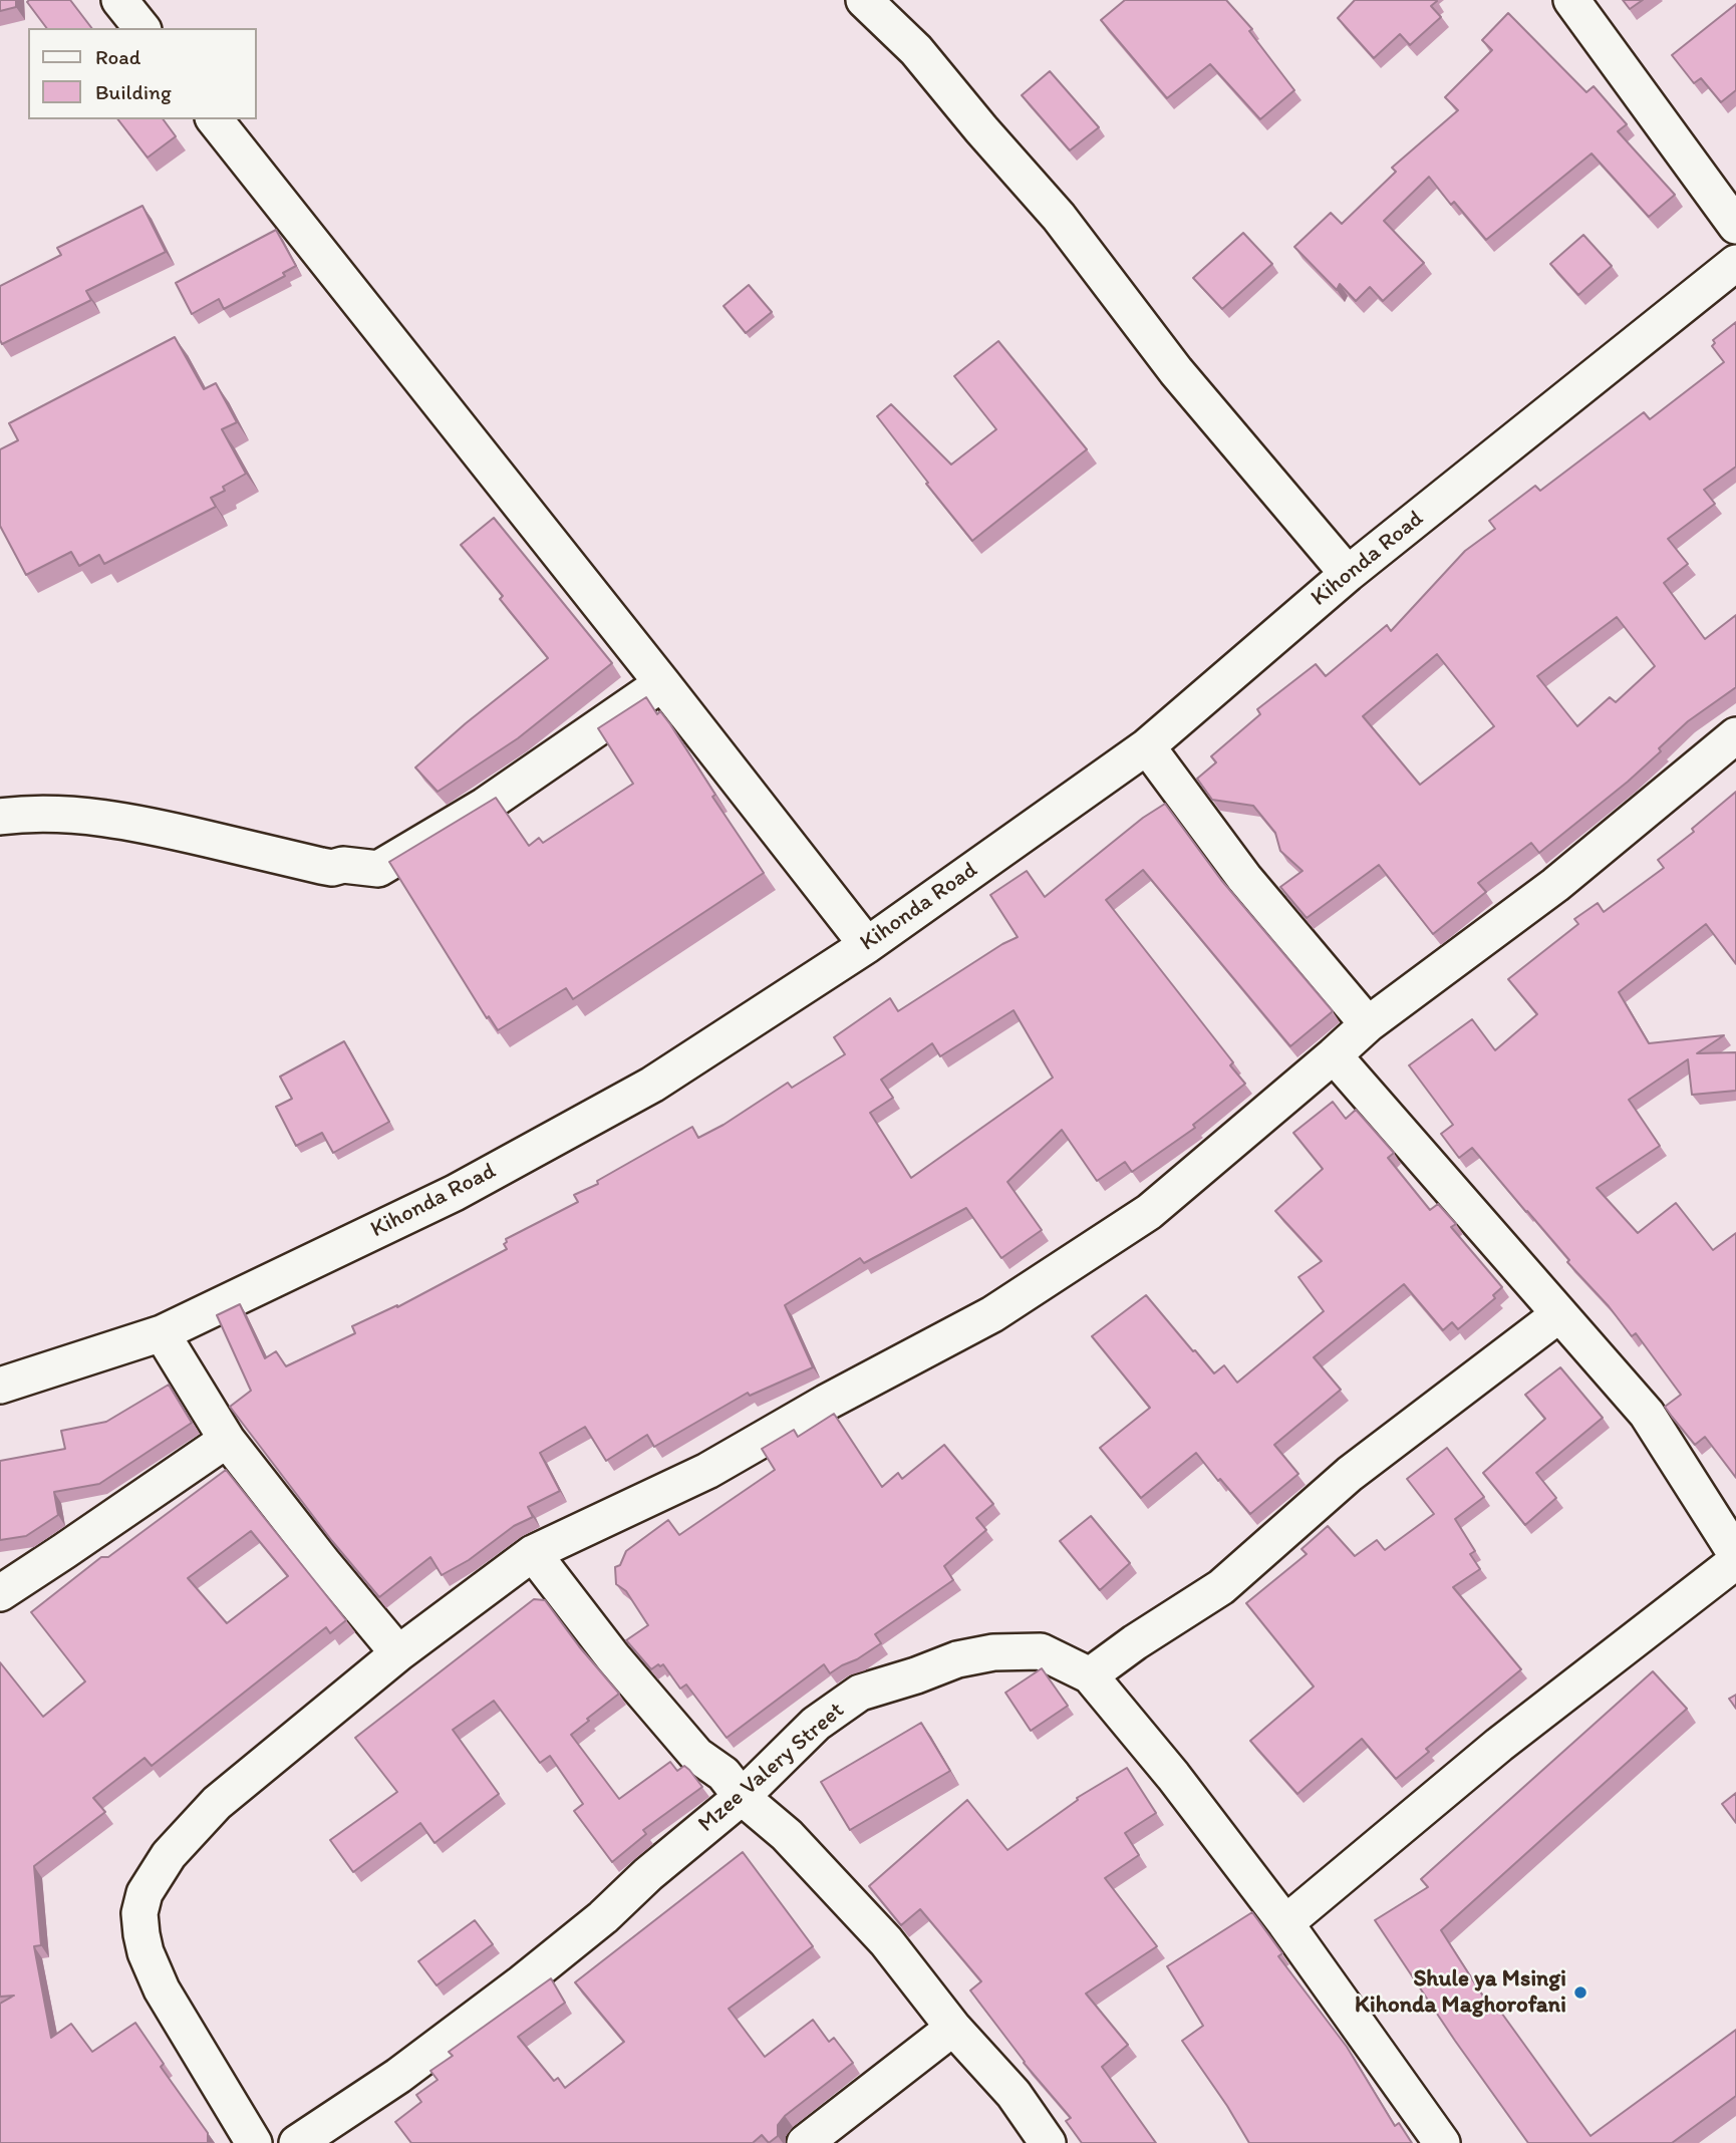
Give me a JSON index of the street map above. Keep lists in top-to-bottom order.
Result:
{
  "streets": {
    "street": ["Kihonda Road", "Mzee Valery Street"]
  },
  "places": ["Shule ya Msingi Kihonda Maghorofani"],
  "legend": ["Road", "Building"]
}
